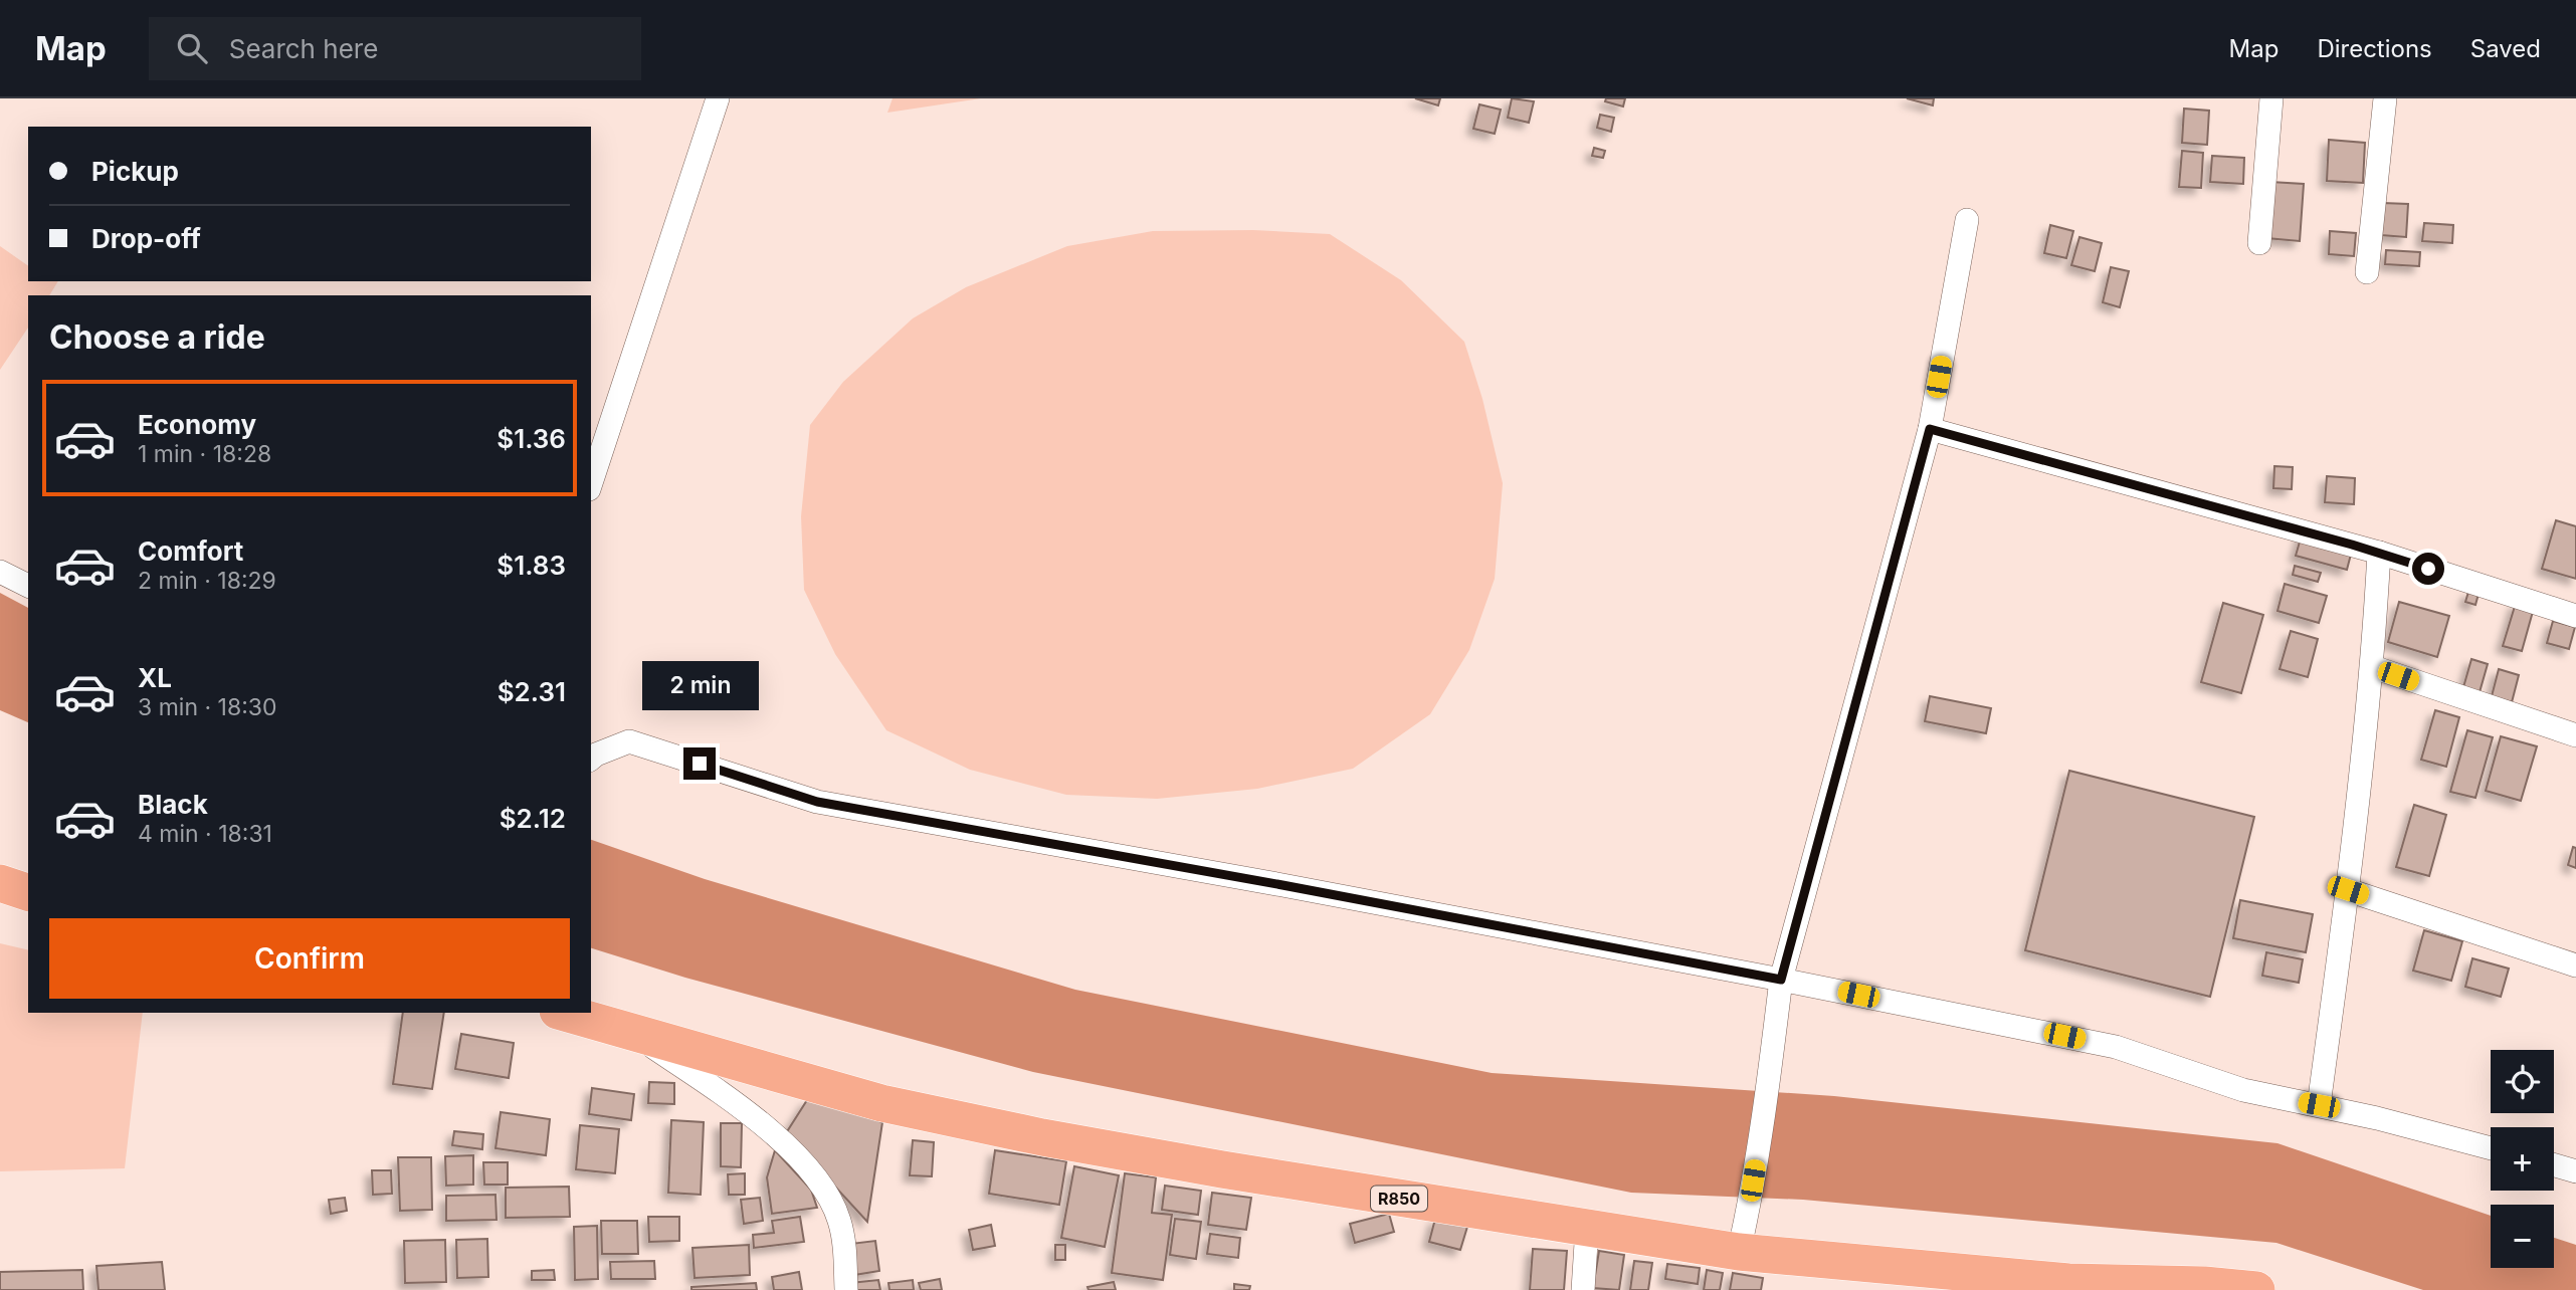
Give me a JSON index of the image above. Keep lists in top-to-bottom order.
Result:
{
  "streets": {
    "main road": ["R850"]
  },
  "page": {
    "header": "Map",
    "search": "Search here",
    "nav": ["Map", "Directions", "Saved"],
    "banner": ["Pickup", "Drop-off"],
    "heading": "Choose a ride",
    "list": [
      {
        "name": "Economy",
        "note": "1 min · 18:28",
        "value": "$1.36"
      },
      {
        "name": "Comfort",
        "note": "2 min · 18:29",
        "value": "$1.83"
      },
      {
        "name": "XL",
        "note": "3 min · 18:30",
        "value": "$2.31"
      },
      {
        "name": "Black",
        "note": "4 min · 18:31",
        "value": "$2.12"
      }
    ],
    "bubble": "2 min",
    "buttons": "Confirm",
    "map_buttons": ["+", "−"]
  }
}
